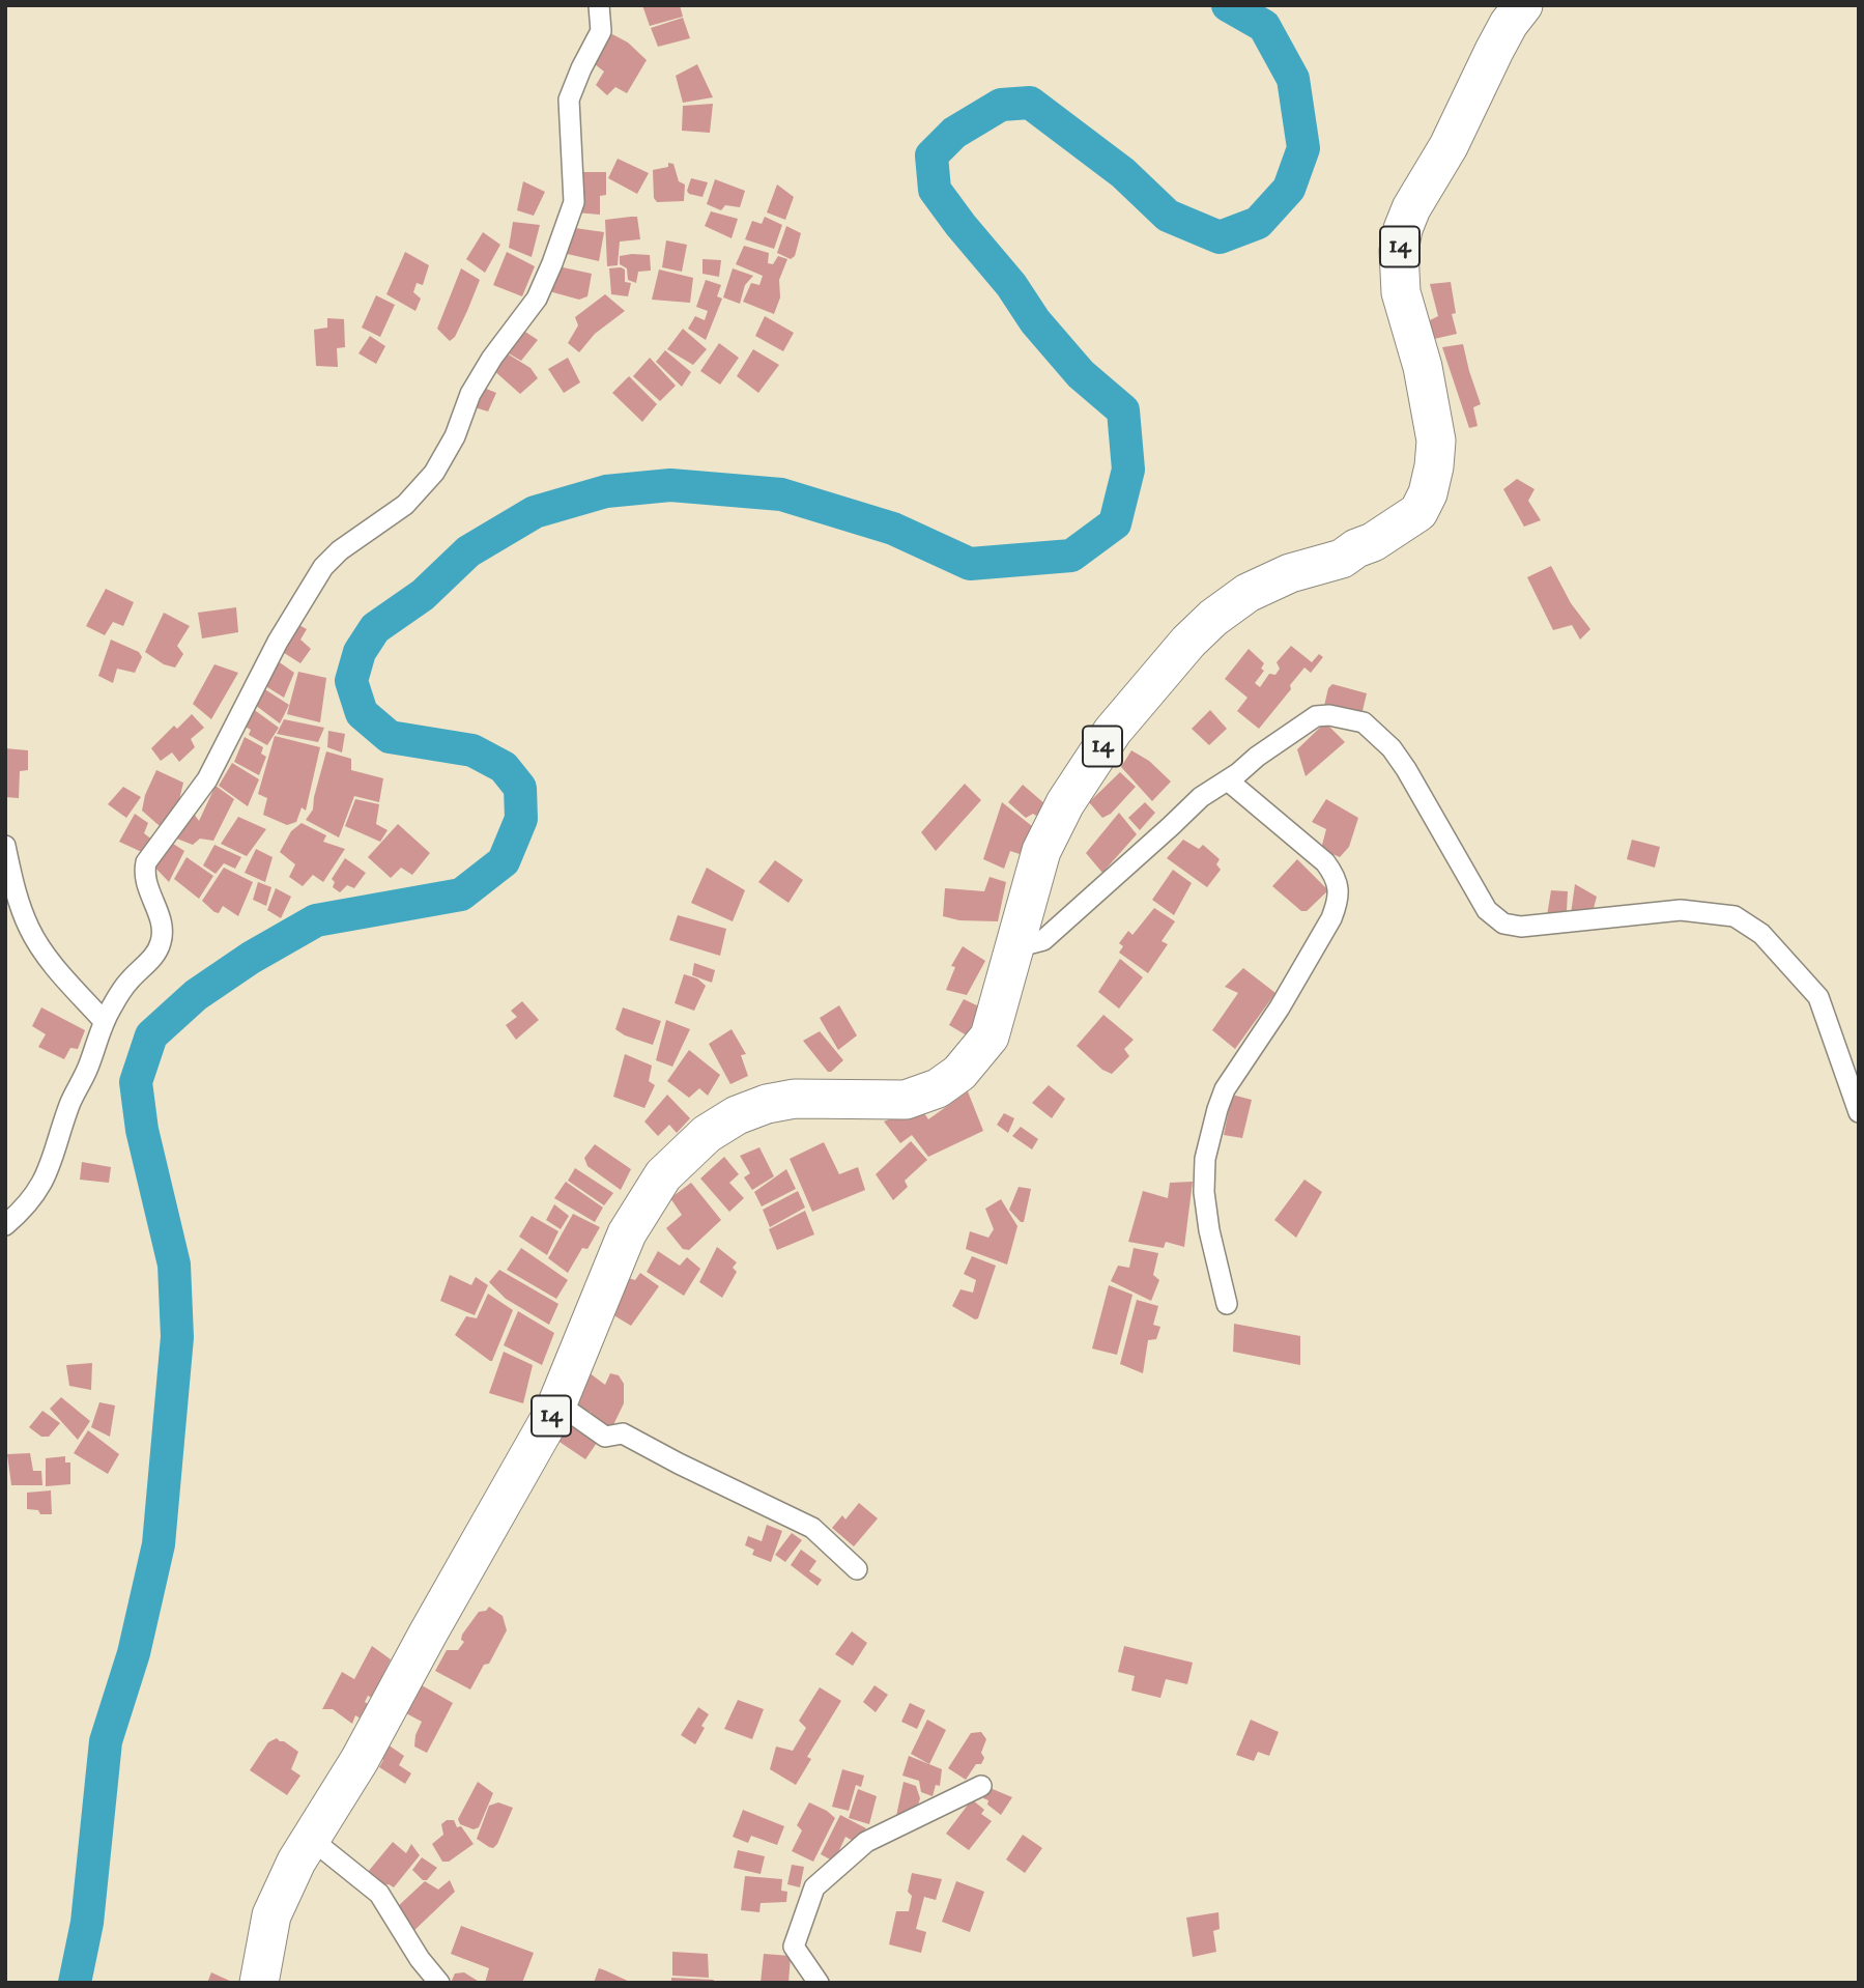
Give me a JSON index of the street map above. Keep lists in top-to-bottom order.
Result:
{
  "streets": {
    "highway": ["14"]
  }
}
